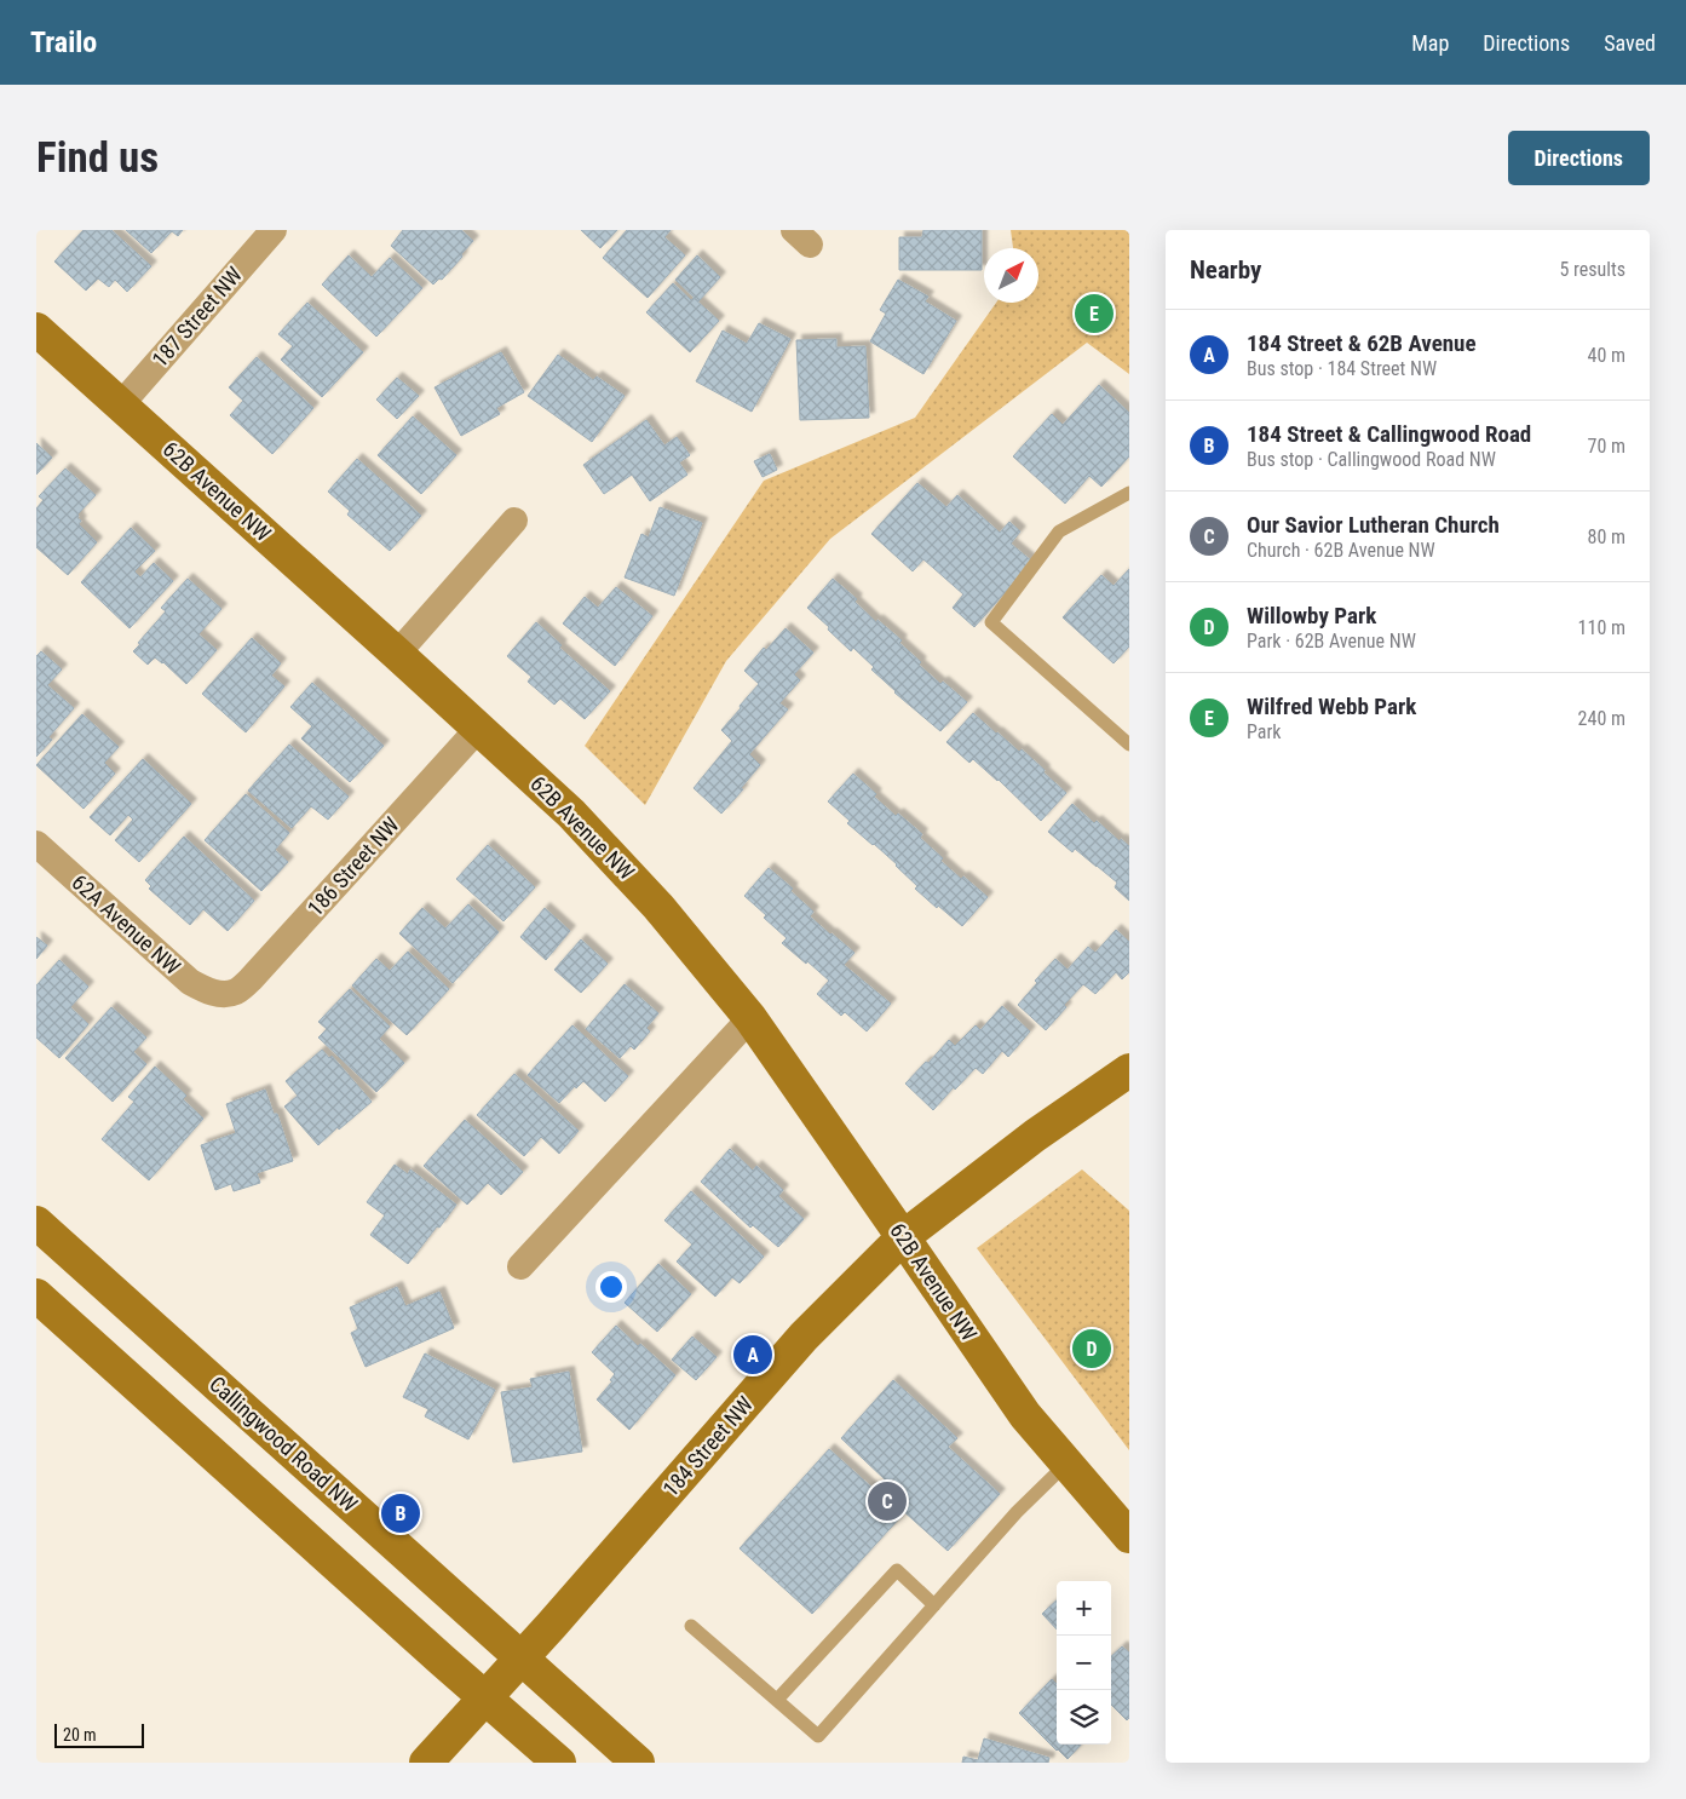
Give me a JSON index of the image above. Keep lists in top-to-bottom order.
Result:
{
  "streets": {
    "street": [
      "187 Street NW",
      "62B Avenue NW",
      "186 Street NW",
      "62A Avenue NW",
      "Callingwood Road NW",
      "184 Street NW"
    ]
  },
  "crossings": [
    ["187 Street NW", "62B Avenue NW"],
    ["62B Avenue NW", "186 Street NW"],
    ["62B Avenue NW", "184 Street NW"],
    ["186 Street NW", "62A Avenue NW"],
    ["Callingwood Road NW", "184 Street NW"]
  ],
  "scale_bar": "20 m",
  "north": "top right",
  "page": {
    "header": "Trailo",
    "nav": ["Map", "Directions", "Saved"],
    "buttons": "Directions",
    "title": "Find us",
    "heading": ["Nearby", "5 results"],
    "pins": [
      "E",
      "D",
      "A",
      "C",
      "B"
    ],
    "list": [
      {
        "mark": "A",
        "name": "184 Street & 62B Avenue",
        "note": "Bus stop · 184 Street NW",
        "value": "40 m"
      },
      {
        "mark": "B",
        "name": "184 Street & Callingwood Road",
        "note": "Bus stop · Callingwood Road NW",
        "value": "70 m"
      },
      {
        "mark": "C",
        "name": "Our Savior Lutheran Church",
        "note": "Church · 62B Avenue NW",
        "value": "80 m"
      },
      {
        "mark": "D",
        "name": "Willowby Park",
        "note": "Park · 62B Avenue NW",
        "value": "110 m"
      },
      {
        "mark": "E",
        "name": "Wilfred Webb Park",
        "note": "Park",
        "value": "240 m"
      }
    ],
    "map_buttons": ["+", "−"],
    "scale": "20 m"
  }
}
